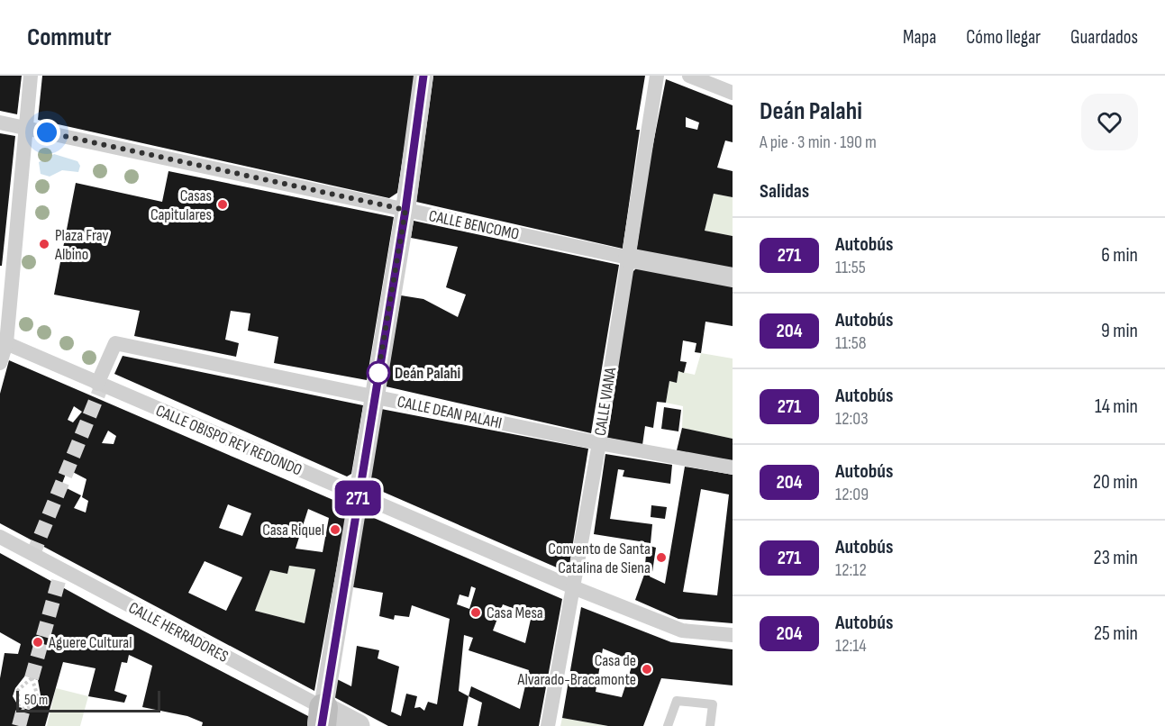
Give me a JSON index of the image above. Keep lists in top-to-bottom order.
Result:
{
  "streets": {
    "street": [
      "CALLE BENCOMO",
      "CALLE VIANA",
      "CALLE DEAN PALAHI",
      "CALLE OBISPO REY REDONDO",
      "CALLE HERRADORES"
    ]
  },
  "crossings": [
    ["CALLE BENCOMO", "CALLE VIANA"],
    ["CALLE VIANA", "CALLE DEAN PALAHI"],
    ["CALLE VIANA", "CALLE OBISPO REY REDONDO"],
    ["CALLE DEAN PALAHI", "CALLE OBISPO REY REDONDO"]
  ],
  "places": [
    "Casas Capitulares",
    "Plaza Fray Albino",
    "Deán Palahi",
    "Casa Riquel",
    "Convento de Santa Catalina de Siena",
    "Casa Mesa",
    "Aguere Cultural",
    "Casa de Alvarado-Bracamonte"
  ],
  "lines": ["bus line 271"],
  "scale_bar": "50 m",
  "page": {
    "header": "Commutr",
    "nav": ["Mapa", "Cómo llegar", "Guardados"],
    "on_map": "271",
    "heading": [
      ["Deán Palahi", "A pie · 3 min · 190 m"],
      "Salidas"
    ],
    "list": [
      {
        "mark": "271",
        "name": "Autobús",
        "note": "11:55",
        "value": "6 min"
      },
      {
        "mark": "204",
        "name": "Autobús",
        "note": "11:58",
        "value": "9 min"
      },
      {
        "mark": "271",
        "name": "Autobús",
        "note": "12:03",
        "value": "14 min"
      },
      {
        "mark": "204",
        "name": "Autobús",
        "note": "12:09",
        "value": "20 min"
      },
      {
        "mark": "271",
        "name": "Autobús",
        "note": "12:12",
        "value": "23 min"
      },
      {
        "mark": "204",
        "name": "Autobús",
        "note": "12:14",
        "value": "25 min"
      }
    ],
    "scale": "50 m"
  }
}
